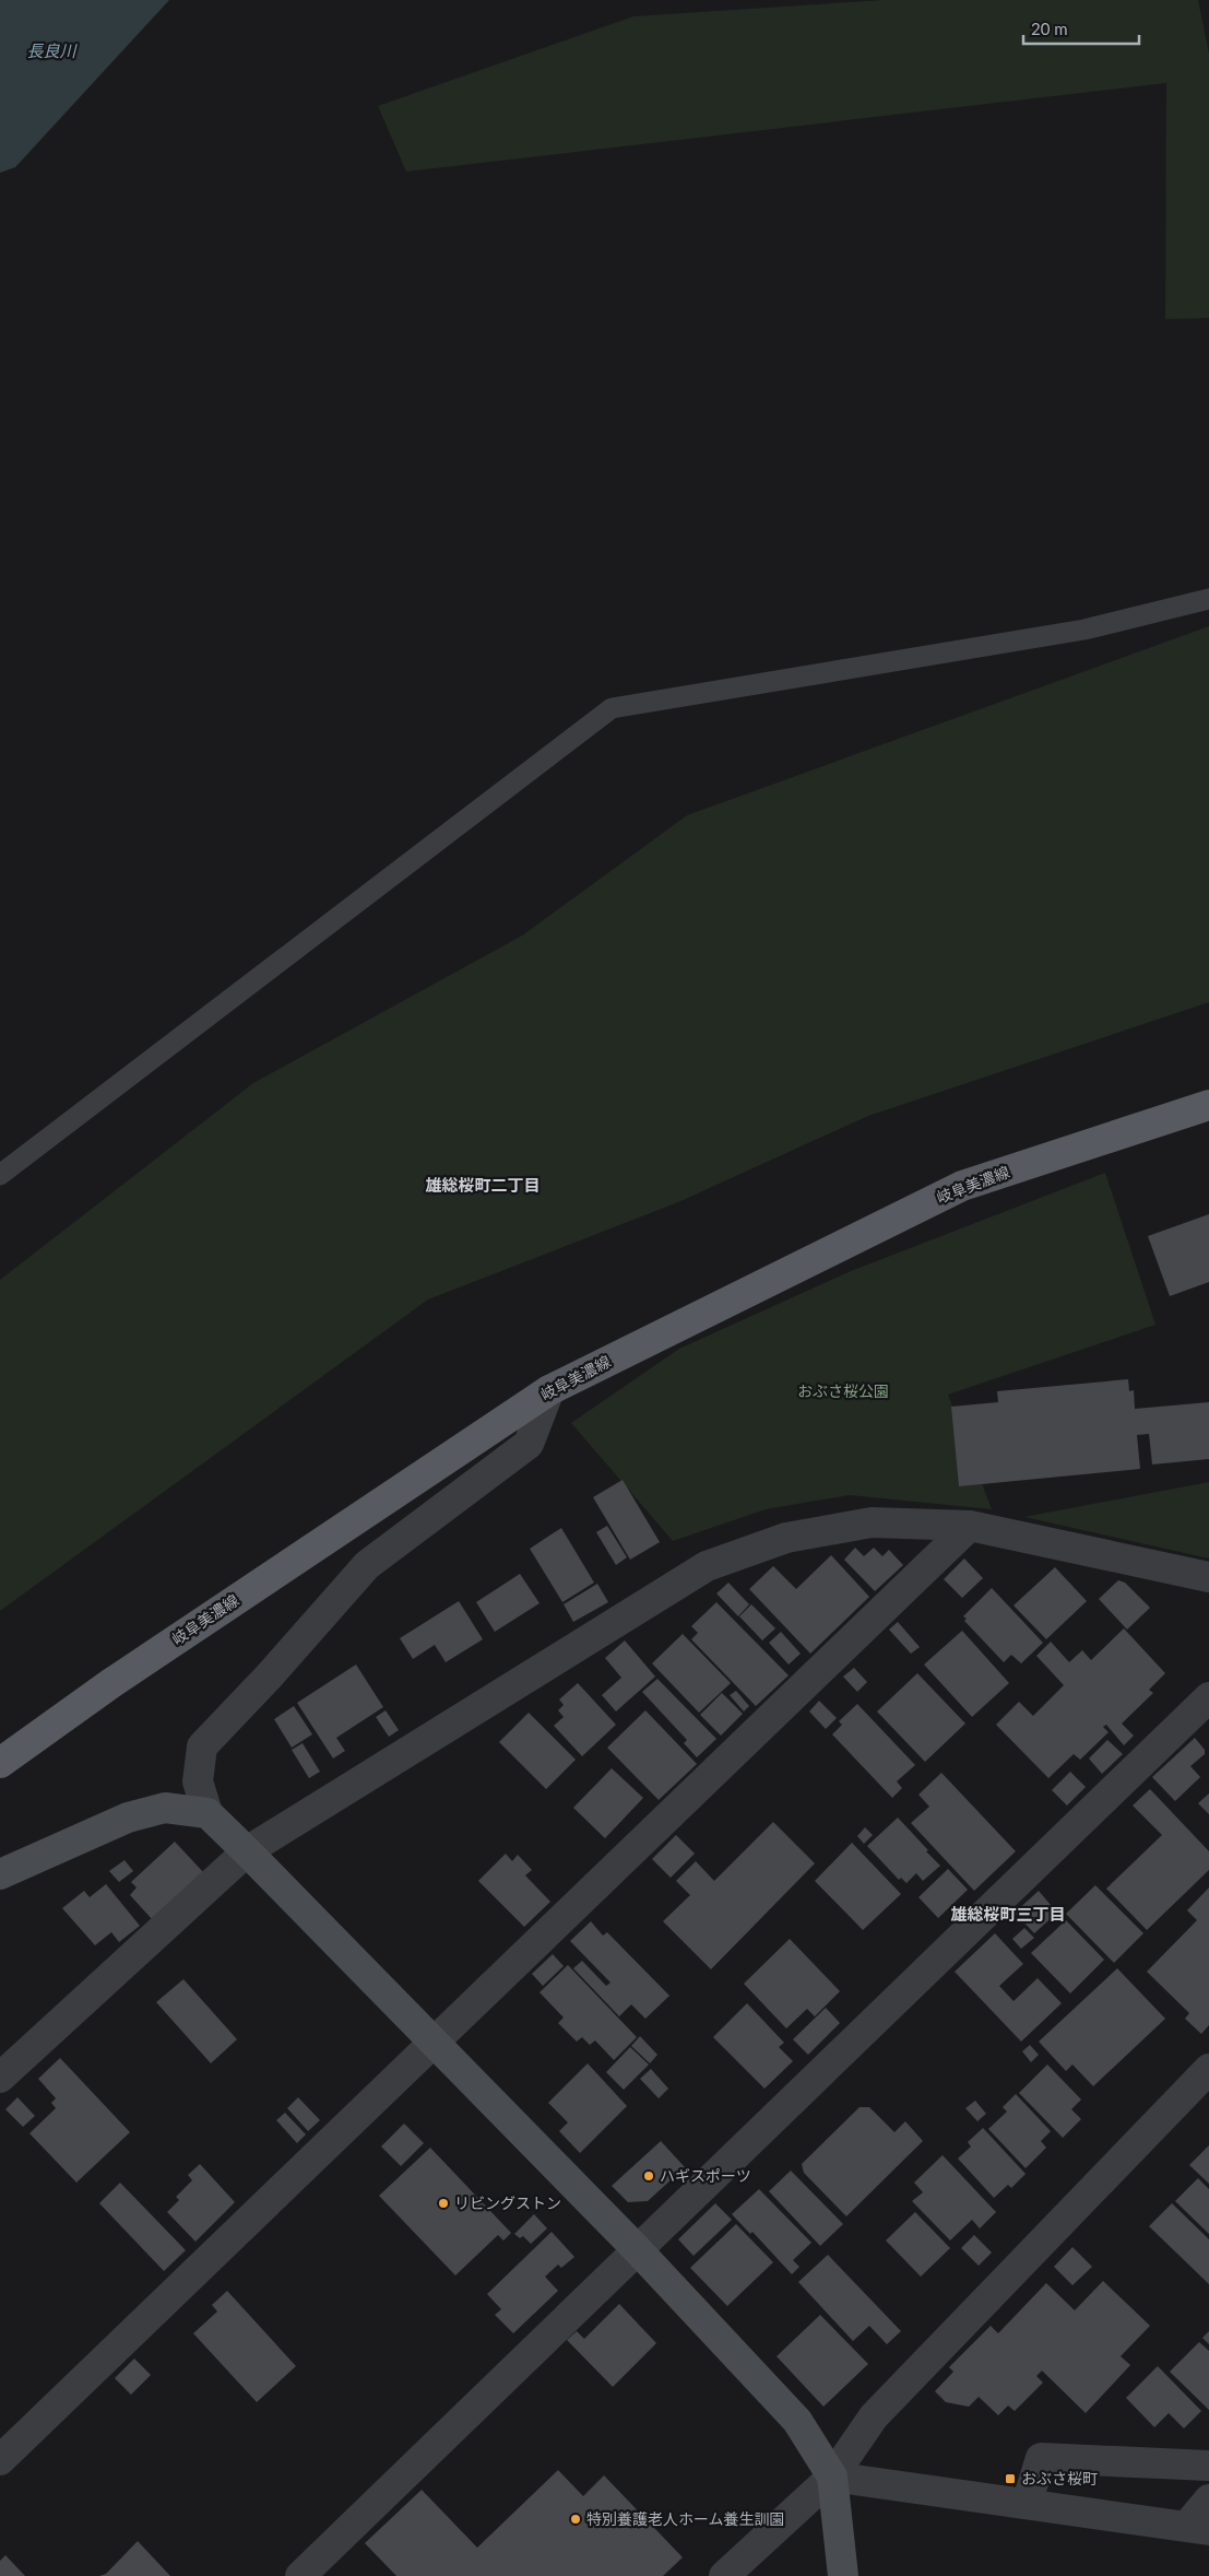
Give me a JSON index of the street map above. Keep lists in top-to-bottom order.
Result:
{
  "streets": {
    "main road": ["岐阜美濃線"]
  },
  "districts": ["雄総桜町二丁目", "雄総桜町三丁目"],
  "water": ["長良川"],
  "parks": ["おぶさ桜公園"],
  "places": {
    "other": ["ハギスポーツ", "リビングストン", "特別養護老人ホーム養生訓園"],
    "transit": ["おぶさ桜町"]
  },
  "scale_bar": "20 m"
}
